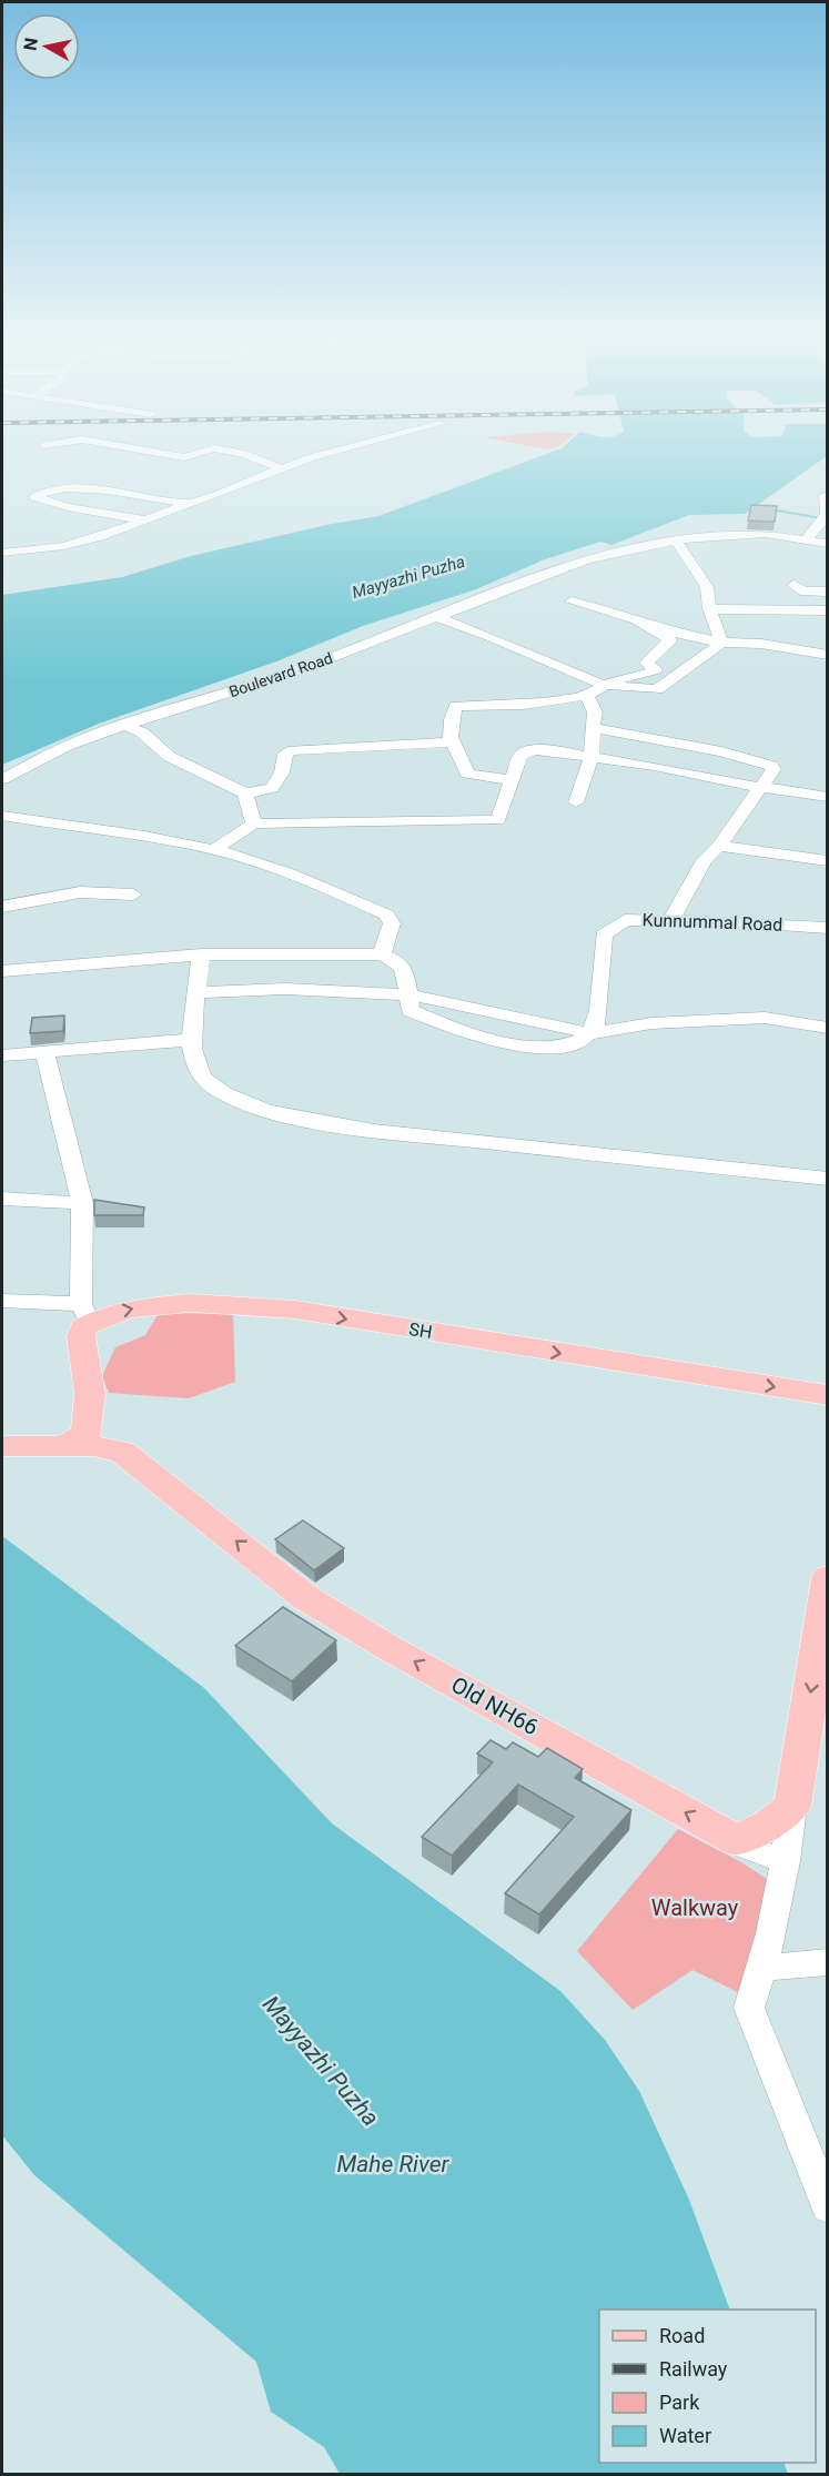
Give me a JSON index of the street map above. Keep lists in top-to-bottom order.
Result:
{
  "streets": {
    "main road": ["SH", "Old NH66"],
    "street": ["Boulevard Road", "Kunnummal Road"]
  },
  "one_way": ["SH", "Old NH66"],
  "water": ["Mayyazhi Puzha", "Mahe River"],
  "parks": ["Walkway"],
  "legend": [
    "Road",
    "Railway",
    "Park",
    "Water"
  ],
  "north": "left"
}
